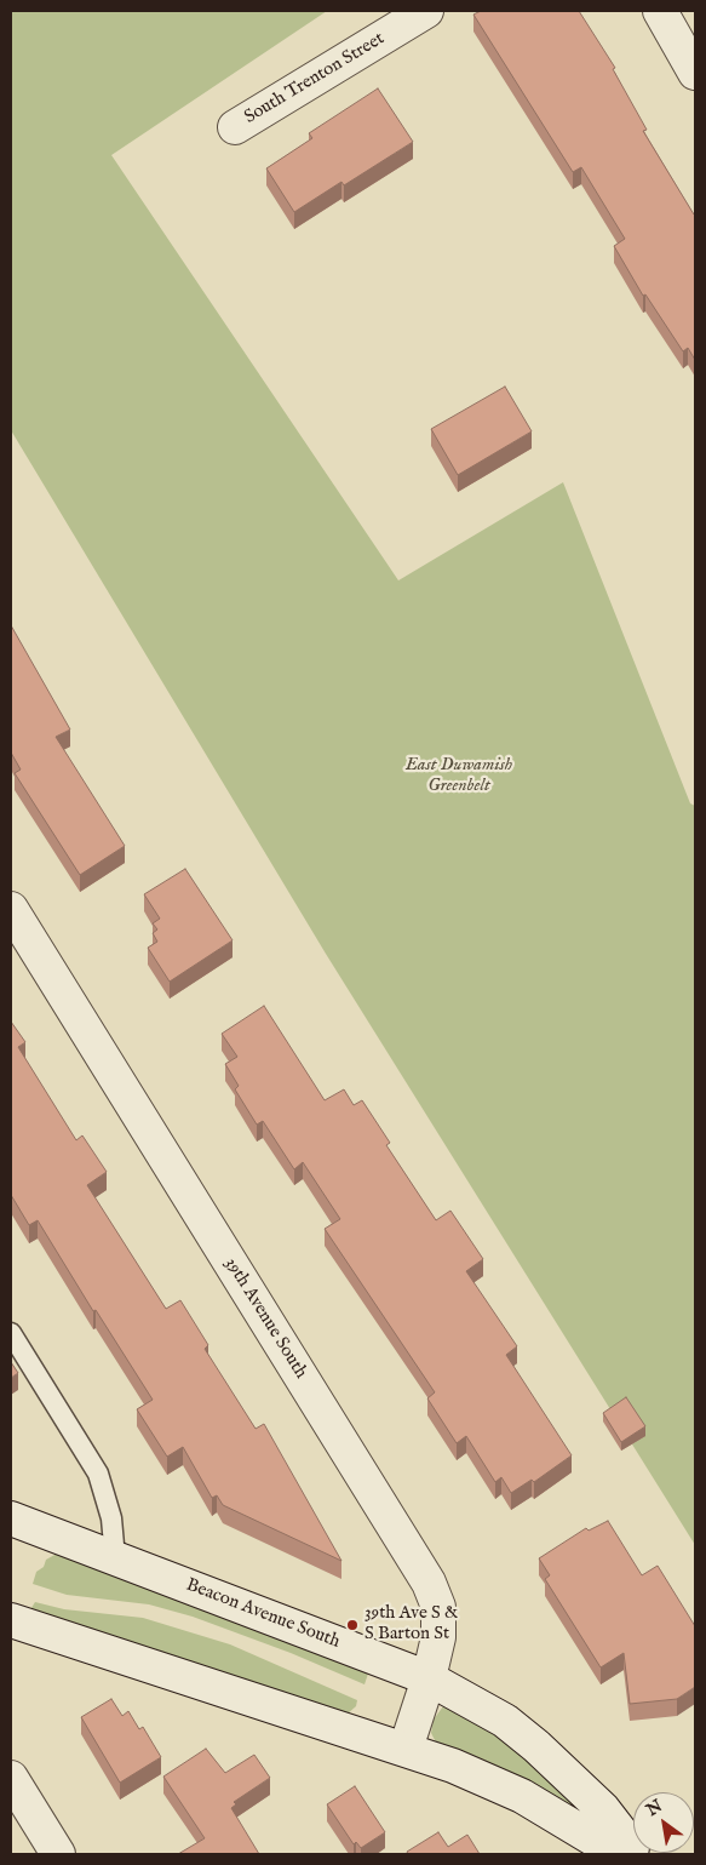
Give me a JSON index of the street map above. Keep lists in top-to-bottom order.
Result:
{
  "streets": {
    "main road": ["South Trenton Street", "39th Avenue South", "Beacon Avenue South"]
  },
  "crossings": [
    ["39th Avenue South", "Beacon Avenue South"]
  ],
  "parks": ["East Duwamish Greenbelt"],
  "places": ["39th Ave S & S Barton St"],
  "north": "top left"
}
